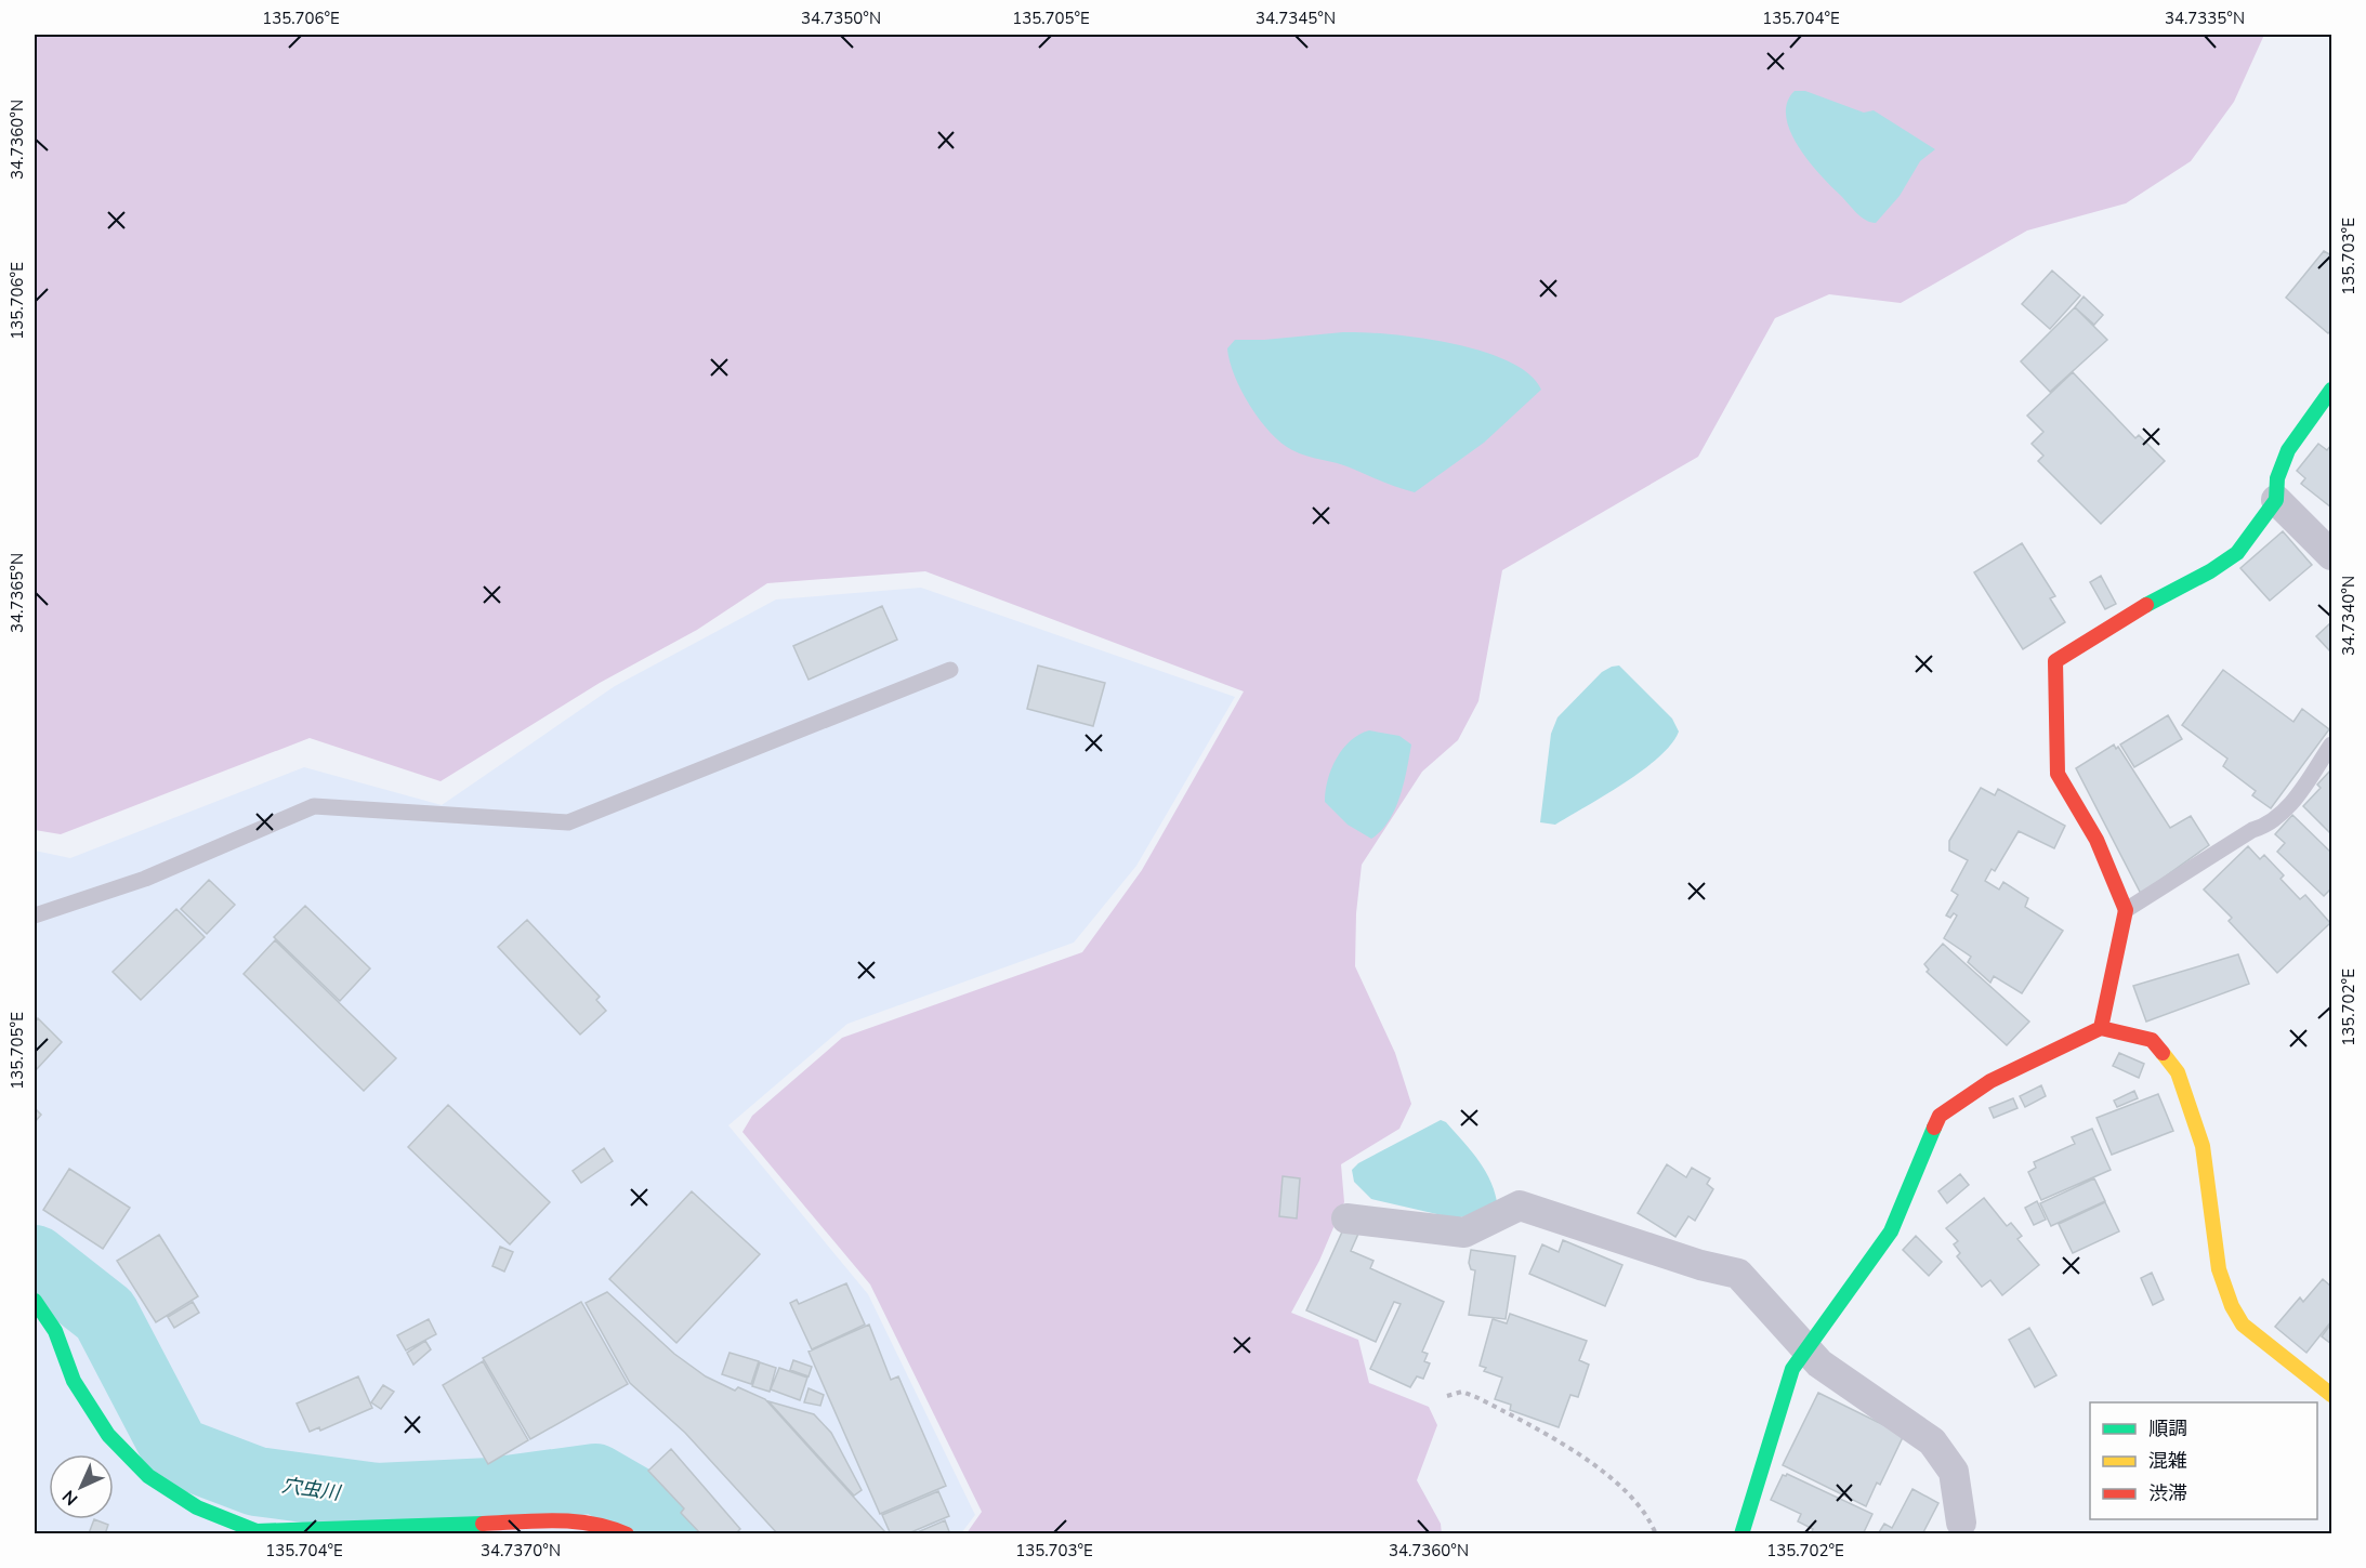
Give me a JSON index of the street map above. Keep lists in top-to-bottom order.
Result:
{
  "water": ["穴虫川"],
  "legend": ["順調", "混雑", "渋滞"],
  "north": "bottom left",
  "coordinates": [
    "135.706°E",
    "34.7350°N",
    "135.705°E",
    "34.7345°N",
    "135.704°E",
    "34.7335°N",
    "34.7360°N",
    "135.703°E",
    "34.7365°N",
    "34.7340°N",
    "135.702°E",
    "34.7370°N"
  ]
}
